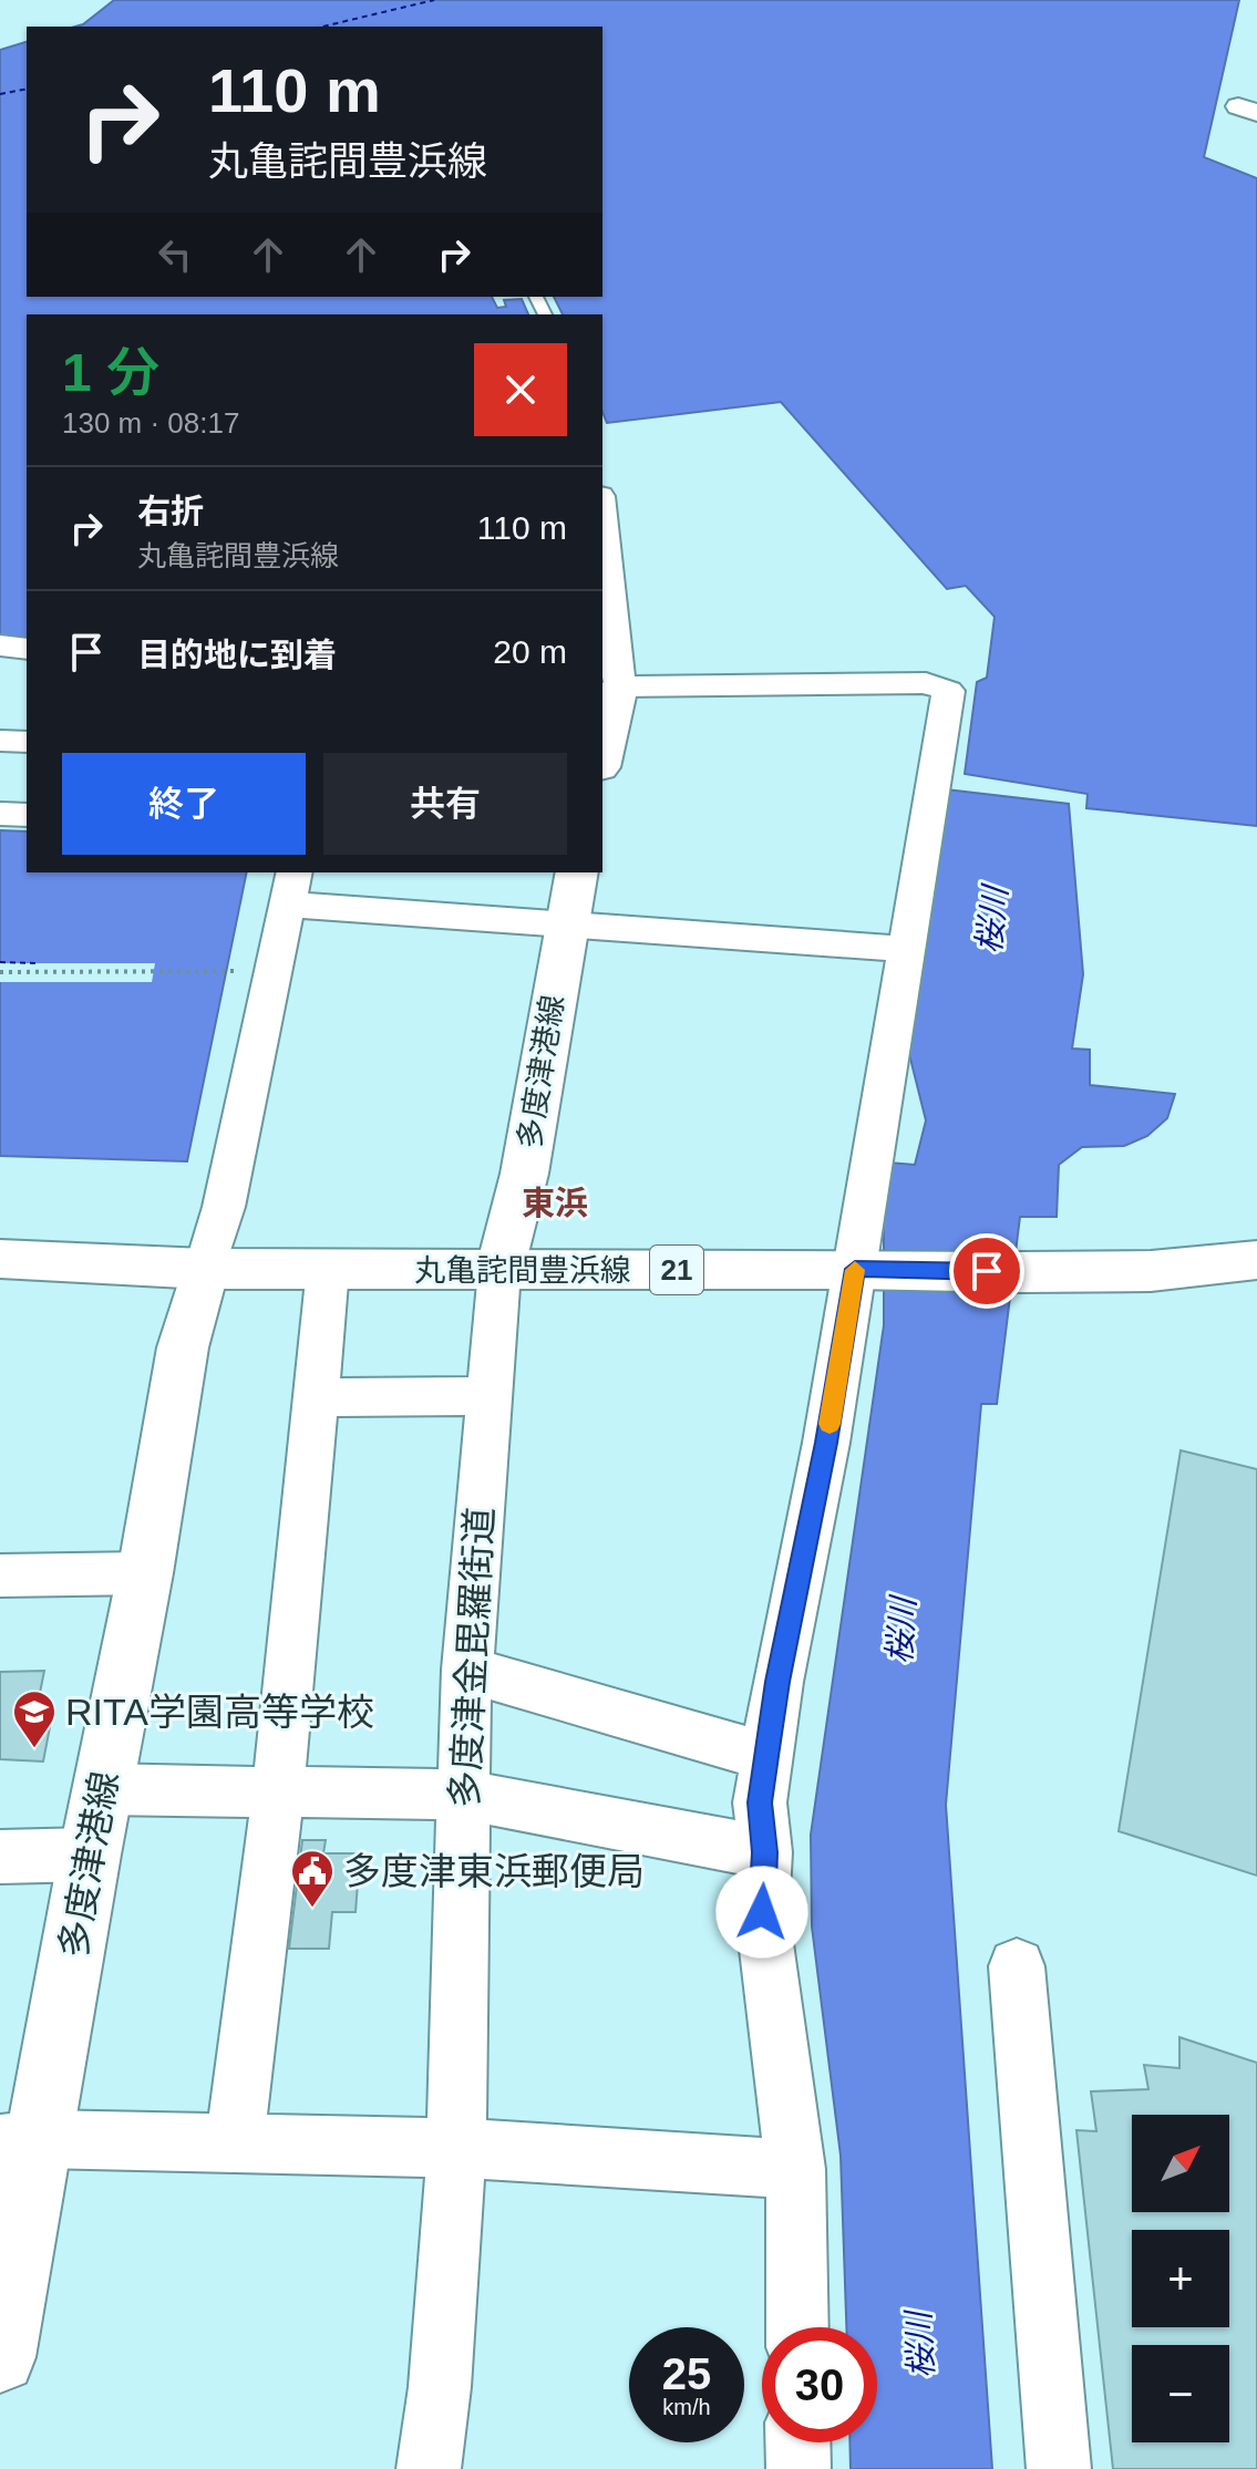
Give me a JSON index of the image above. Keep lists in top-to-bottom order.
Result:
{
  "streets": {
    "main road": ["多度津港線", "丸亀詫間豊浜線", "21"],
    "street": ["多度津金毘羅街道"]
  },
  "crossings": [
    ["多度津港線", "丸亀詫間豊浜線"],
    ["多度津港線", "多度津金毘羅街道"],
    ["丸亀詫間豊浜線", "多度津金毘羅街道"]
  ],
  "districts": ["東浜"],
  "water": ["桜川"],
  "places": {
    "school or university": ["RITA学園高等学校"],
    "public building": ["多度津東浜郵便局"]
  },
  "north": "top right",
  "page": {
    "turn": ["110 m", "丸亀詫間豊浜線"],
    "heading": ["1 分", "130 m · 08:17"],
    "list": [
      {
        "name": "右折",
        "note": "丸亀詫間豊浜線",
        "value": "110 m"
      },
      {
        "name": "目的地に到着",
        "value": "20 m"
      }
    ],
    "buttons": ["終了", "共有"],
    "map_buttons": ["+", "−"],
    "speed": "25 km/h",
    "limit": "30"
  }
}
